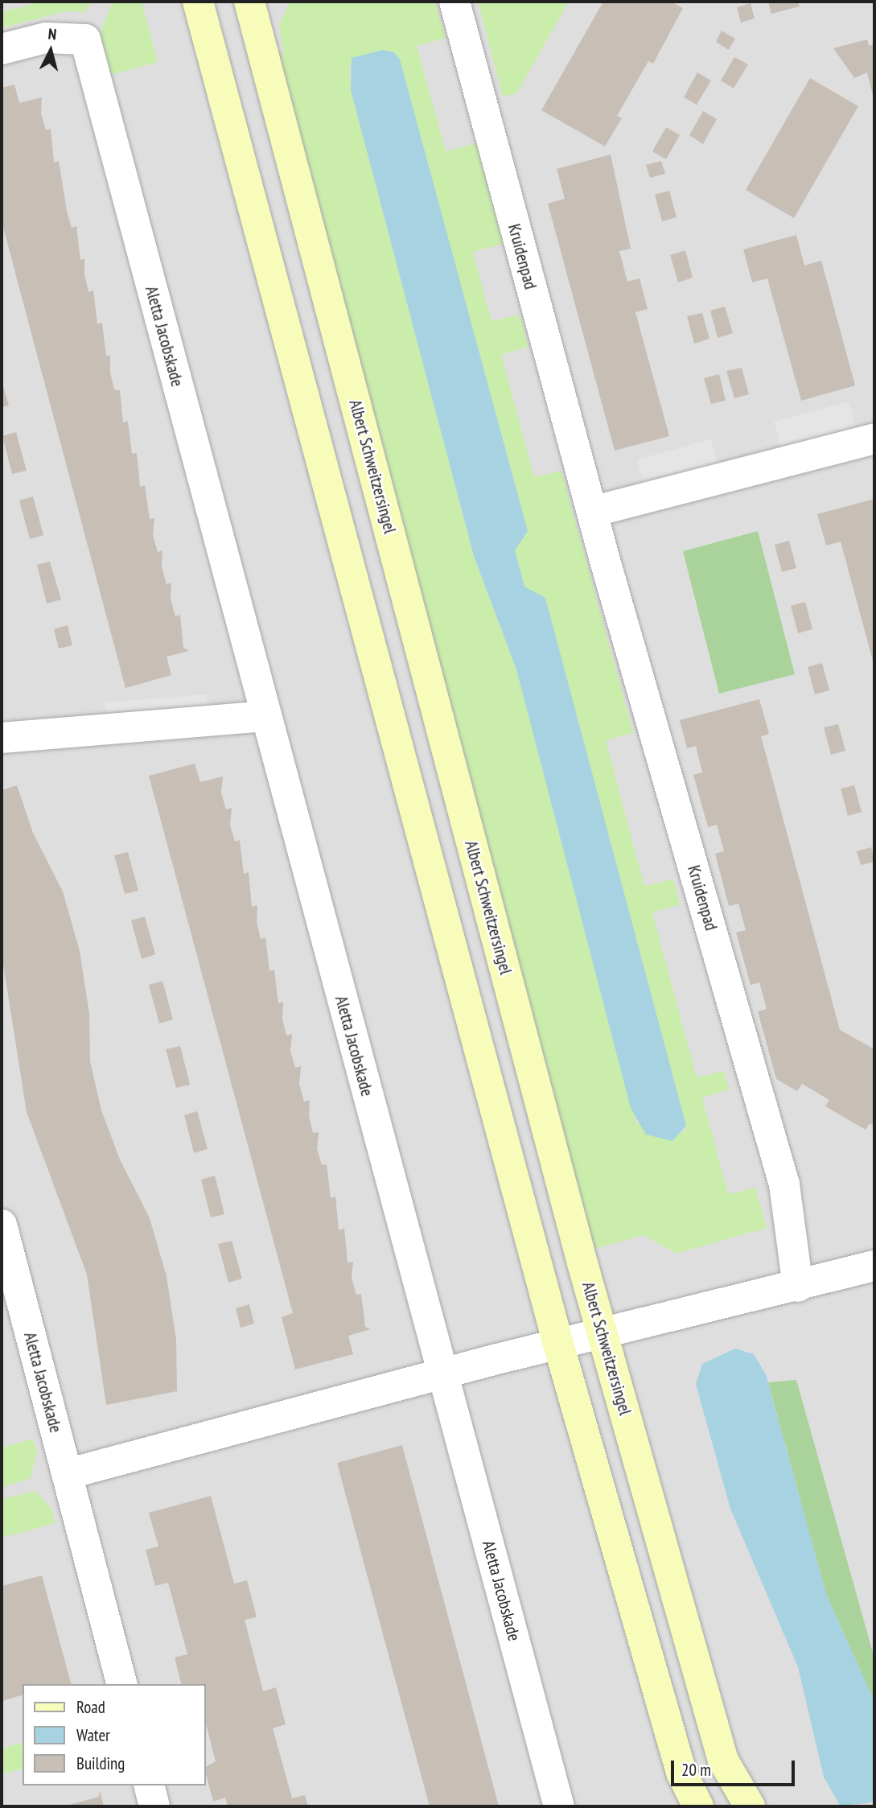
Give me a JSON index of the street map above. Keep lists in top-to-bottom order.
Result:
{
  "streets": {
    "street": ["Kruidenpad", "Aletta Jacobskade", "Albert Schweitzersingel"]
  },
  "legend": ["Road", "Water", "Building"],
  "scale_bar": "20 m",
  "north": "top"
}
